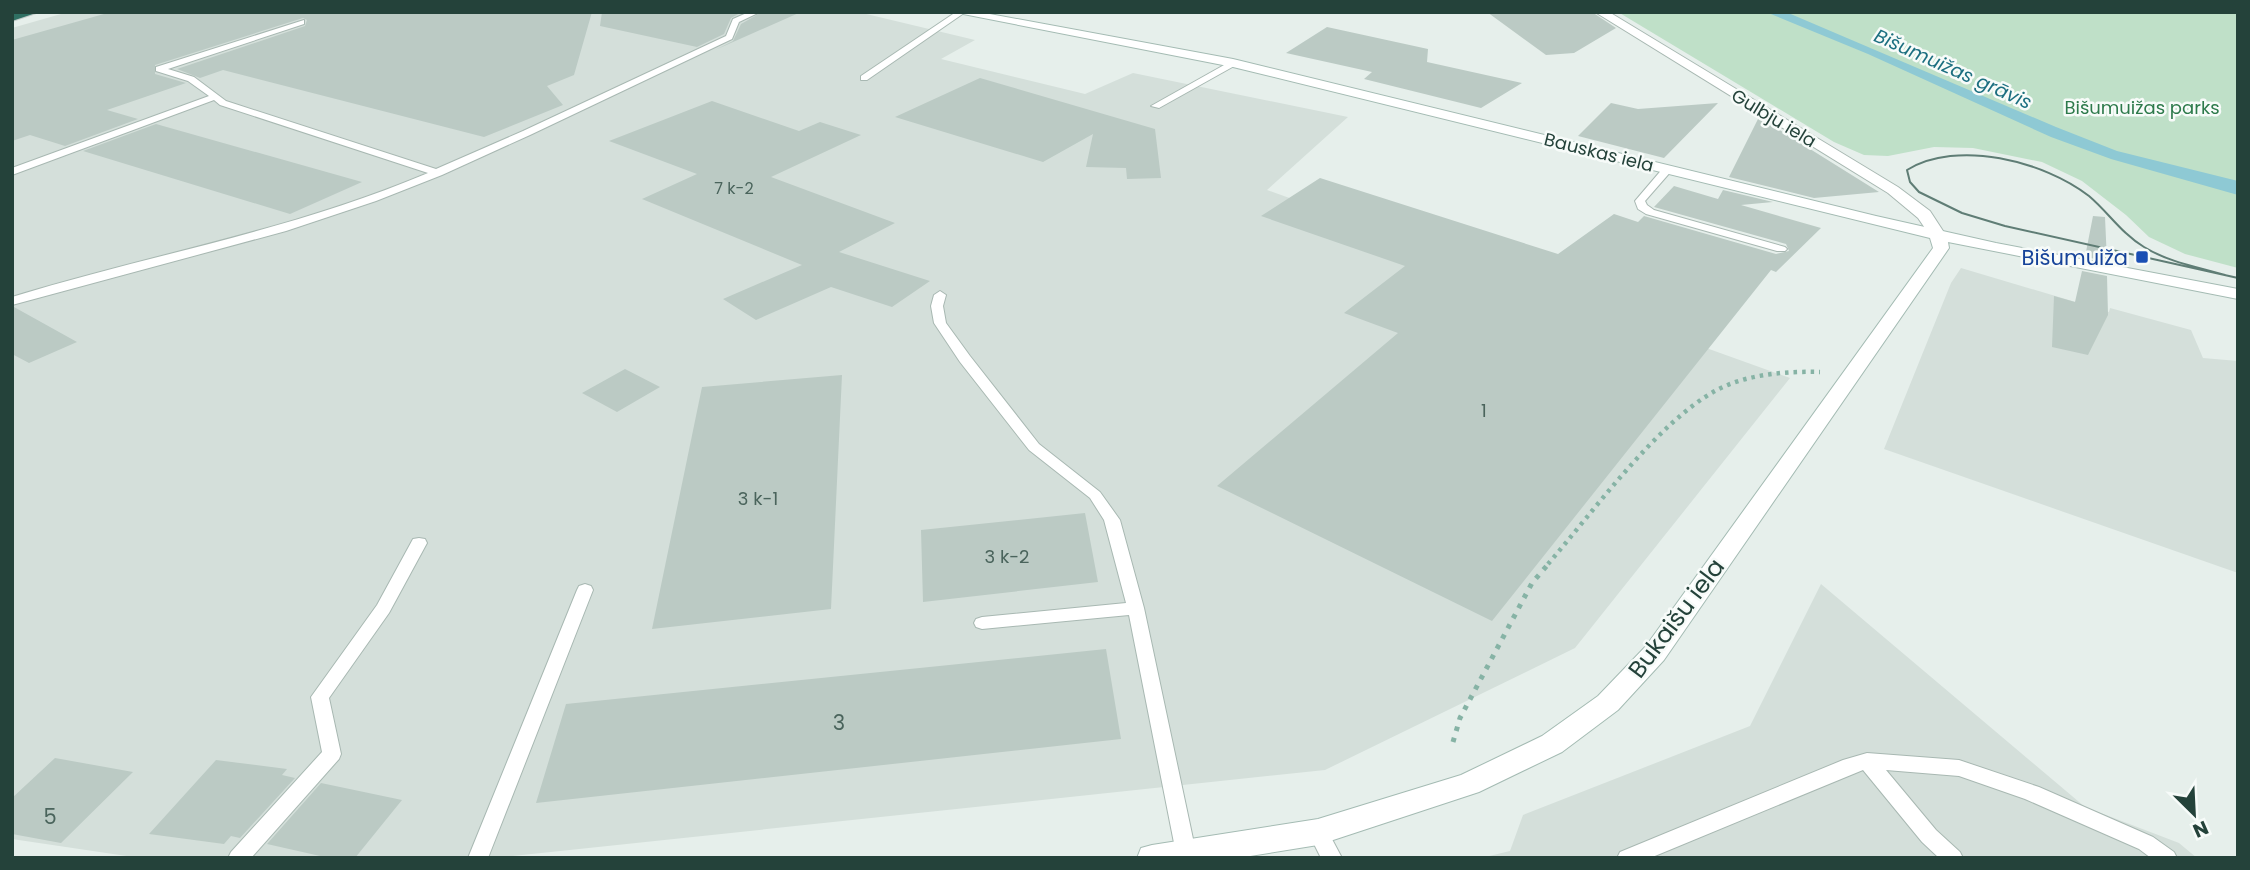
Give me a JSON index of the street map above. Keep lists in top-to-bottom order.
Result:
{
  "streets": {
    "street": ["Gulbju iela", "Bauskas iela", "Bukaišu iela"]
  },
  "crossings": [
    ["Gulbju iela", "Bauskas iela"],
    ["Gulbju iela", "Bukaišu iela"],
    ["Bauskas iela", "Bukaišu iela"]
  ],
  "water": ["Bišumuižas grāvis"],
  "parks": ["Bišumuižas parks"],
  "places": {
    "transit": ["Bišumuiža"]
  },
  "house_numbers": [
    "7 k-2",
    "1",
    "3 k-1",
    "3 k-2",
    "3",
    "5"
  ],
  "north": "bottom right"
}
